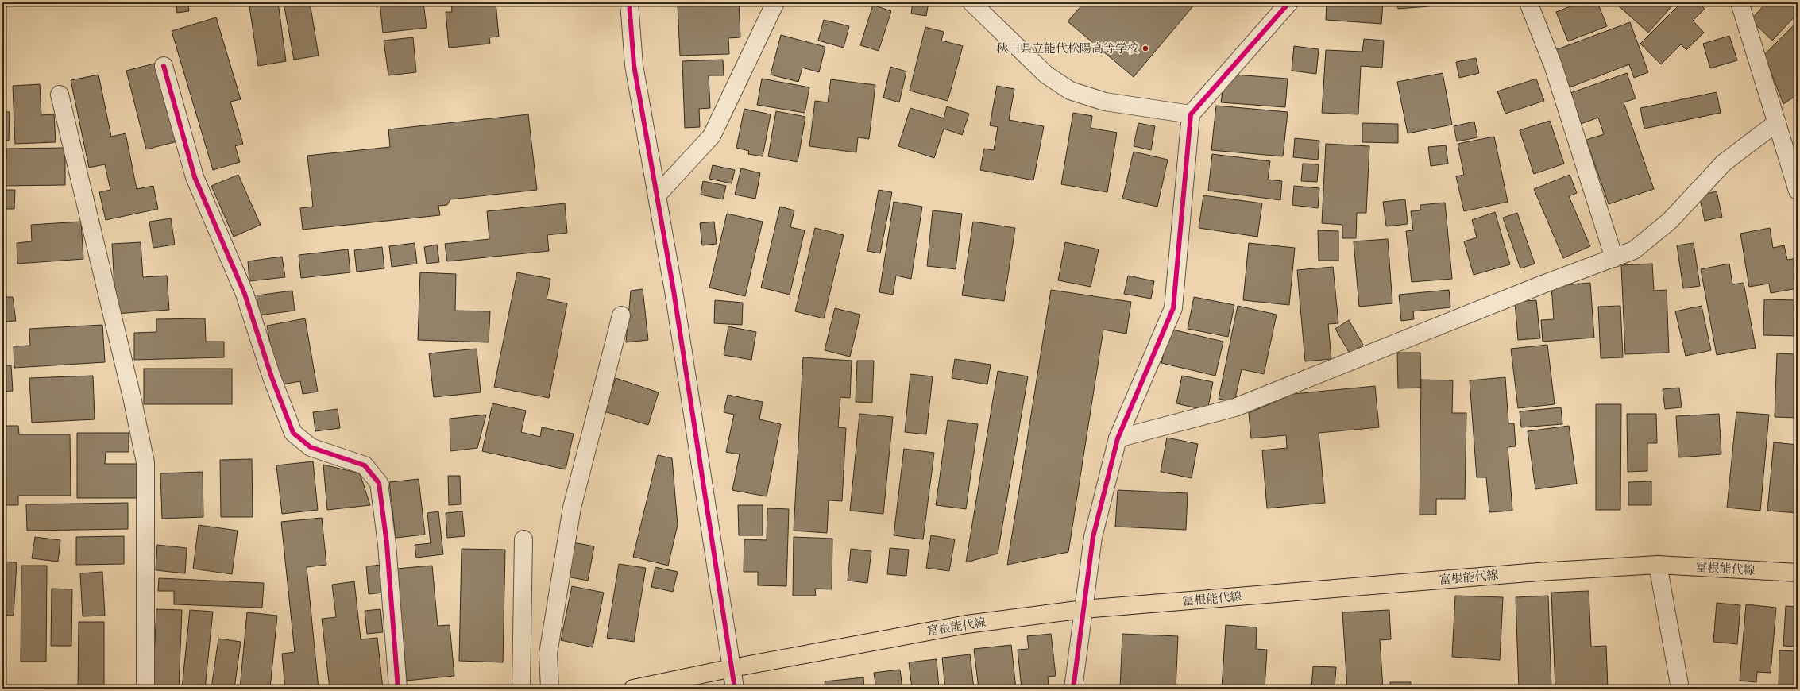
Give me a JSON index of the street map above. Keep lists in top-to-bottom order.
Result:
{
  "streets": {
    "main road": ["富根能代線"]
  },
  "places": ["秋田県立能代松陽高等学校"]
}
